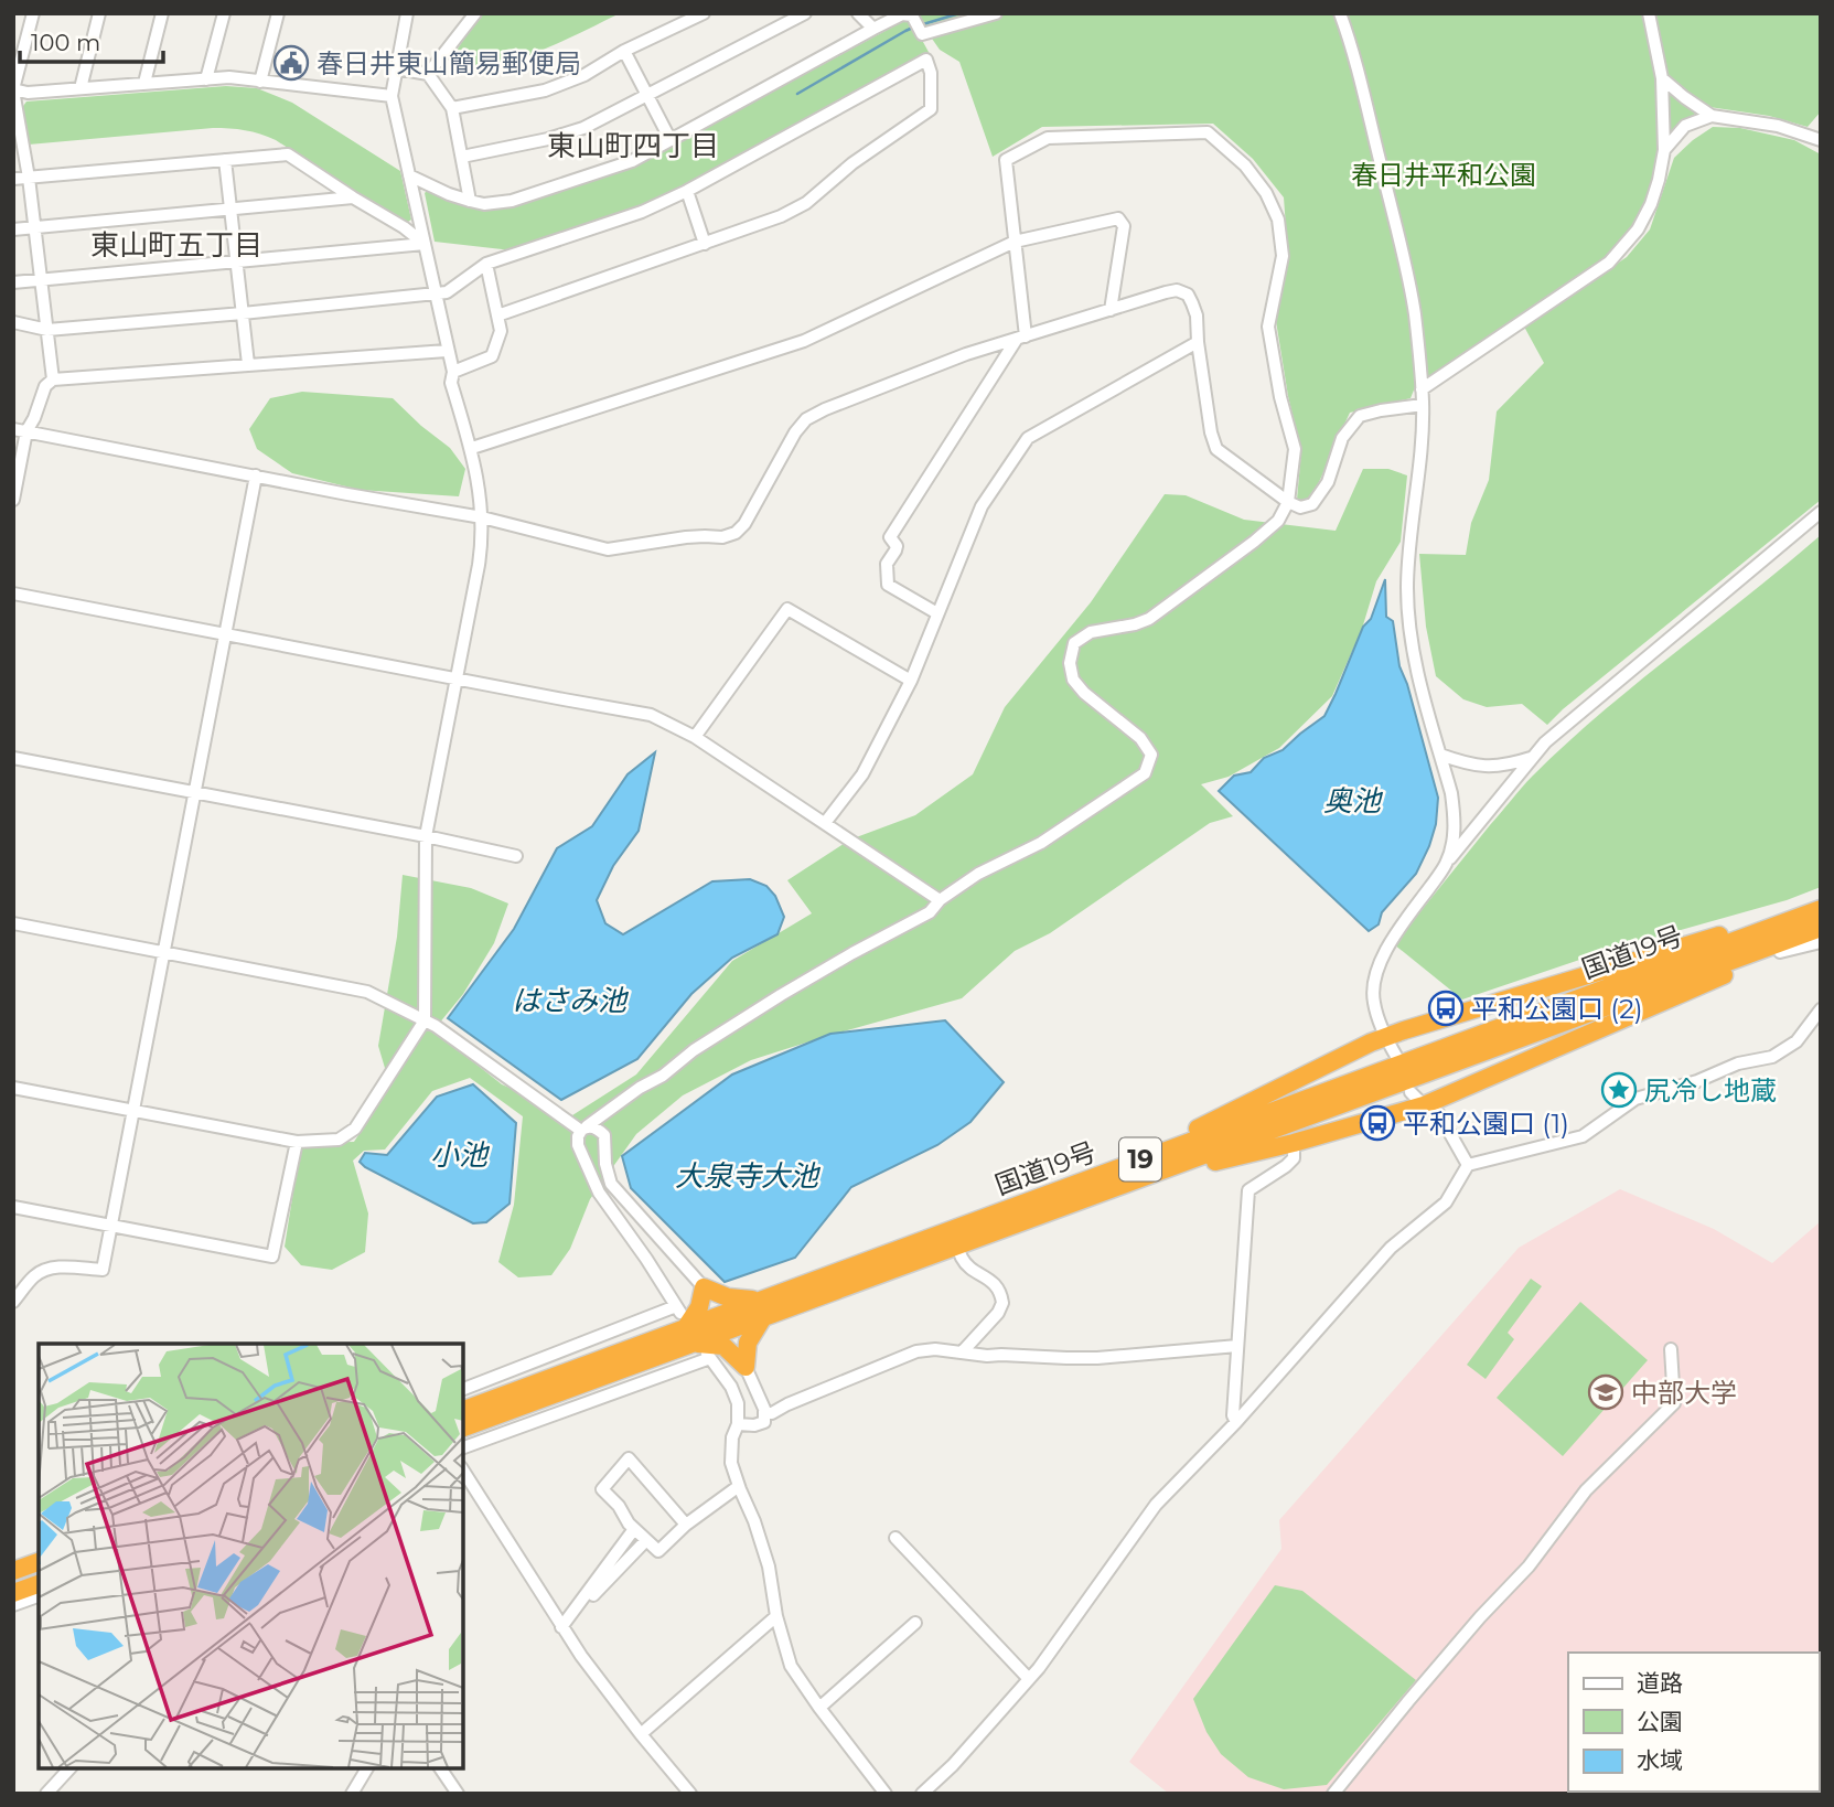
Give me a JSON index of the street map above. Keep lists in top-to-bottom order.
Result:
{
  "streets": {
    "highway": ["国道19号", "19"]
  },
  "districts": ["東山町四丁目", "東山町五丁目"],
  "water": [
    "奥池",
    "はさみ池",
    "小池",
    "大泉寺大池"
  ],
  "parks": ["春日井平和公園"],
  "places": {
    "public building": ["春日井東山簡易郵便局"],
    "bus stop": ["平和公園口 (2)", "平和公園口 (1)"],
    "place": ["尻冷し地蔵"],
    "school or university": ["中部大学"]
  },
  "legend": ["道路", "公園", "水域"],
  "scale_bar": "100 m"
}
